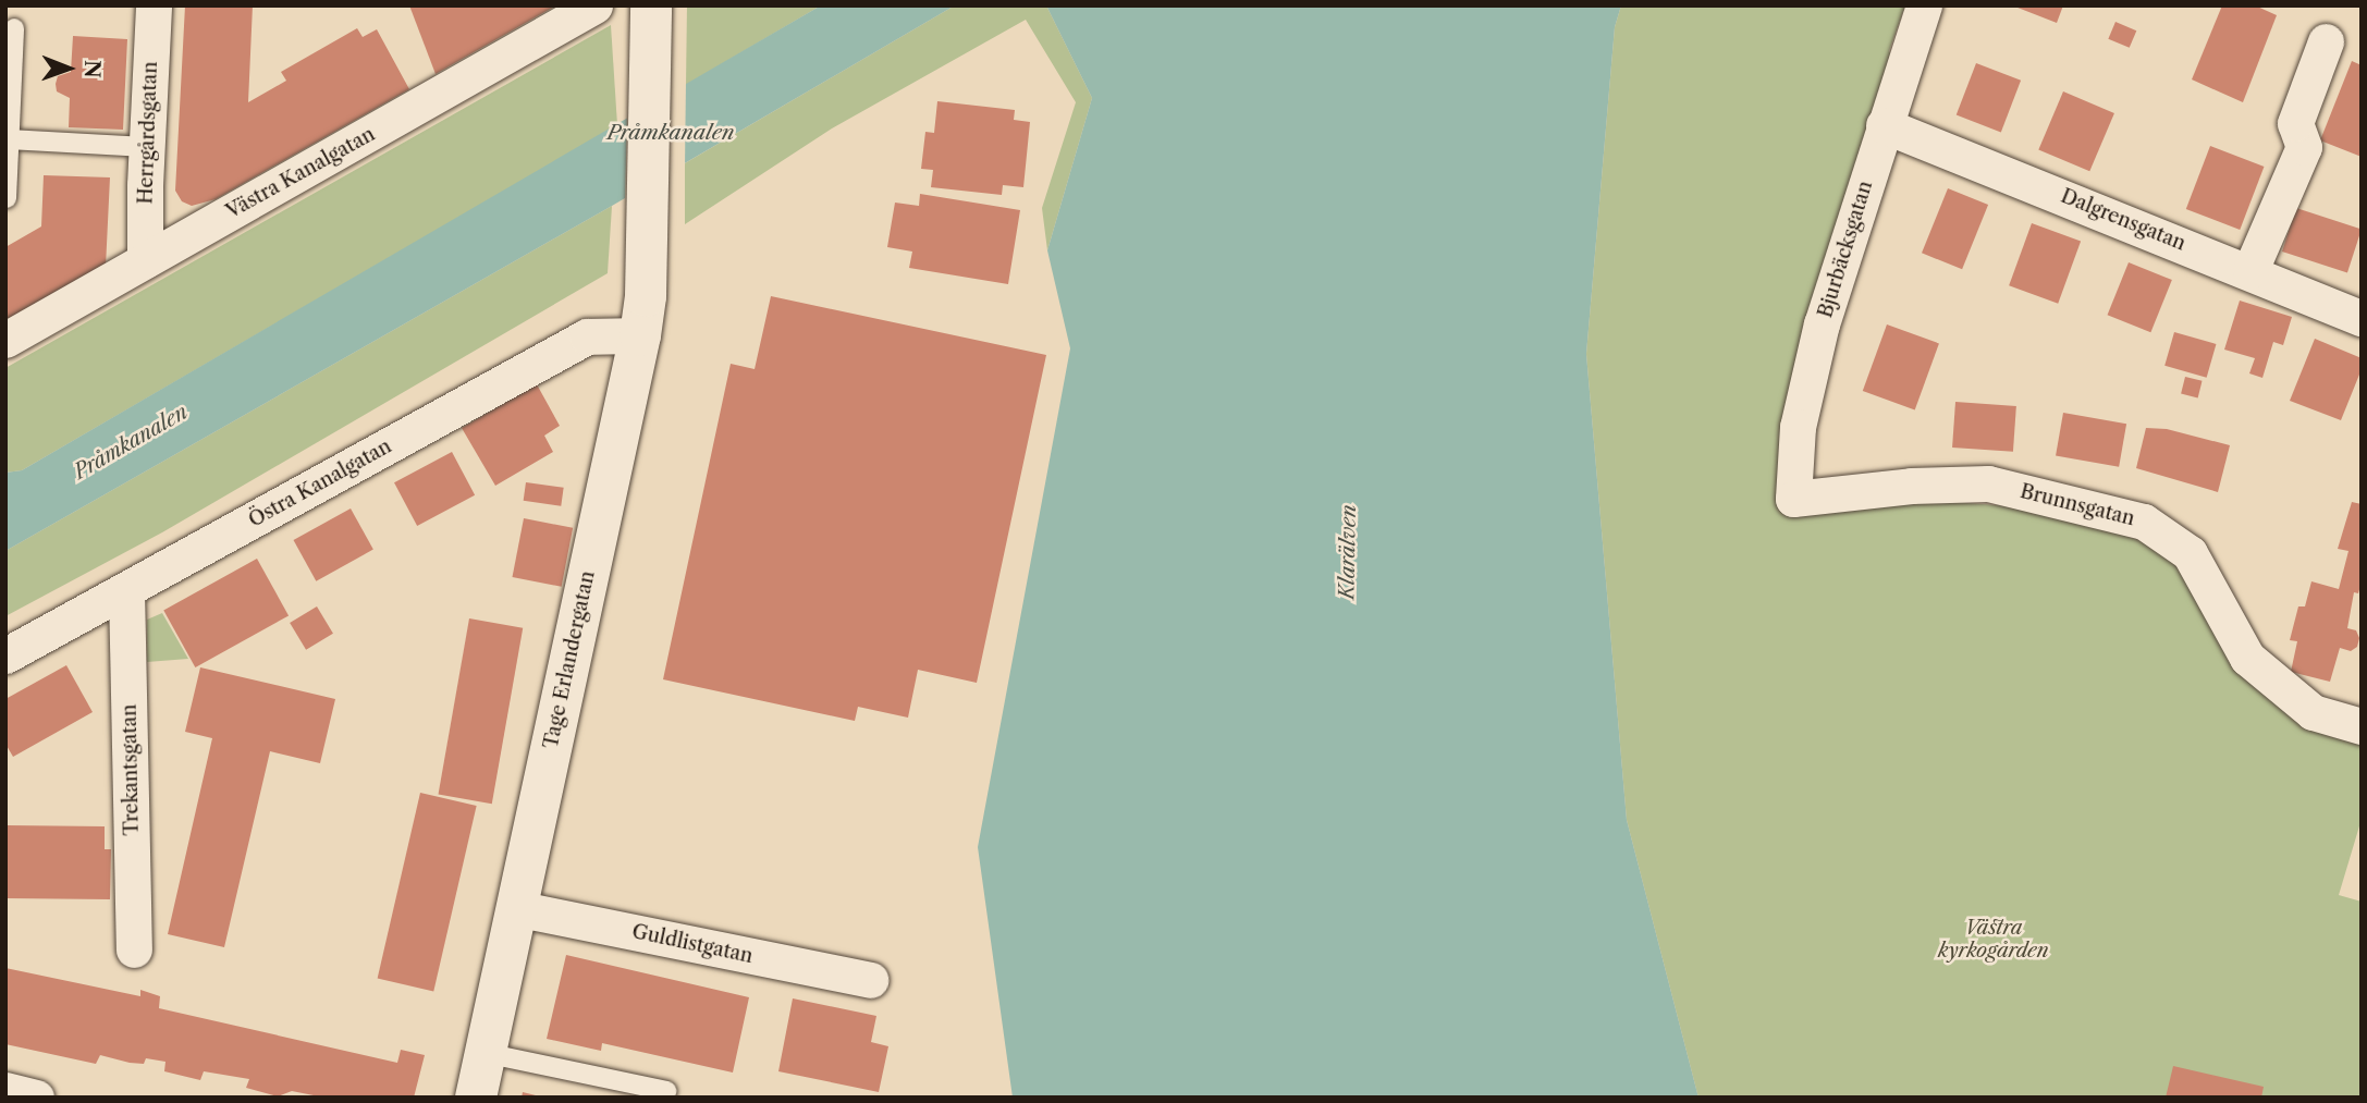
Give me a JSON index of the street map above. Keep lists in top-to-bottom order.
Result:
{
  "streets": {
    "street": [
      "Herrgårdsgatan",
      "Västra Kanalgatan",
      "Dalgrensgatan",
      "Bjurbäcksgatan",
      "Östra Kanalgatan",
      "Brunnsgatan",
      "Tage Erlandergatan",
      "Trekantsgatan",
      "Guldlistgatan"
    ]
  },
  "crossings": [
    ["Herrgårdsgatan", "Västra Kanalgatan"],
    ["Dalgrensgatan", "Bjurbäcksgatan"],
    ["Bjurbäcksgatan", "Brunnsgatan"],
    ["Östra Kanalgatan", "Tage Erlandergatan"],
    ["Östra Kanalgatan", "Trekantsgatan"],
    ["Tage Erlandergatan", "Guldlistgatan"]
  ],
  "water": ["Pråmkanalen", "Klarälven"],
  "parks": ["Västra kyrkogården"],
  "north": "right"
}
